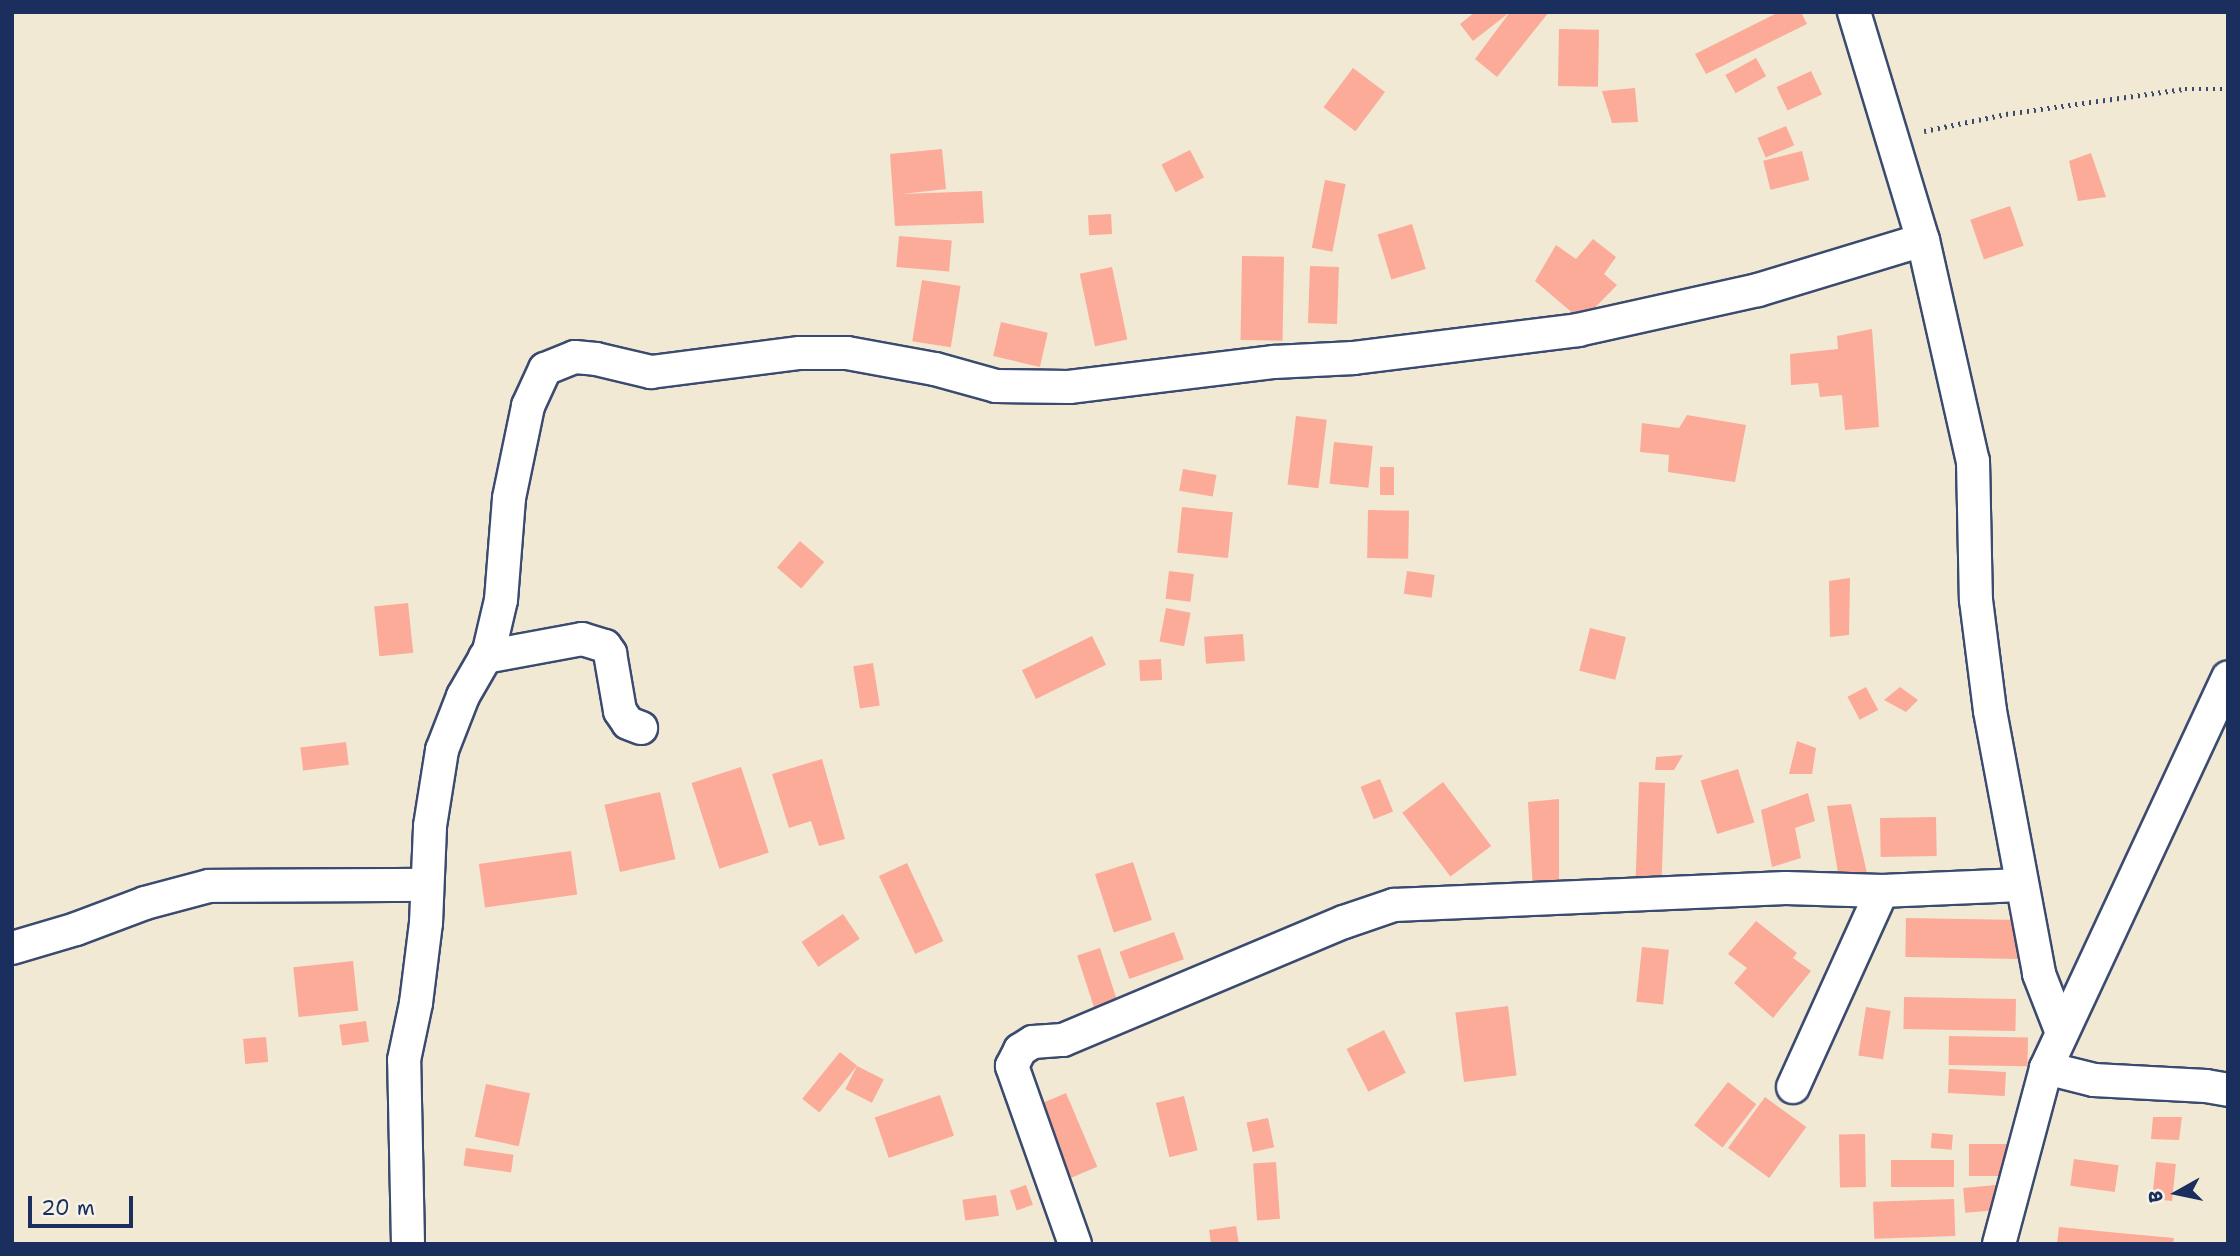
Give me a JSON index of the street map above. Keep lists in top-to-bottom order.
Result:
{
  "scale_bar": "20 m",
  "north": "left"
}
